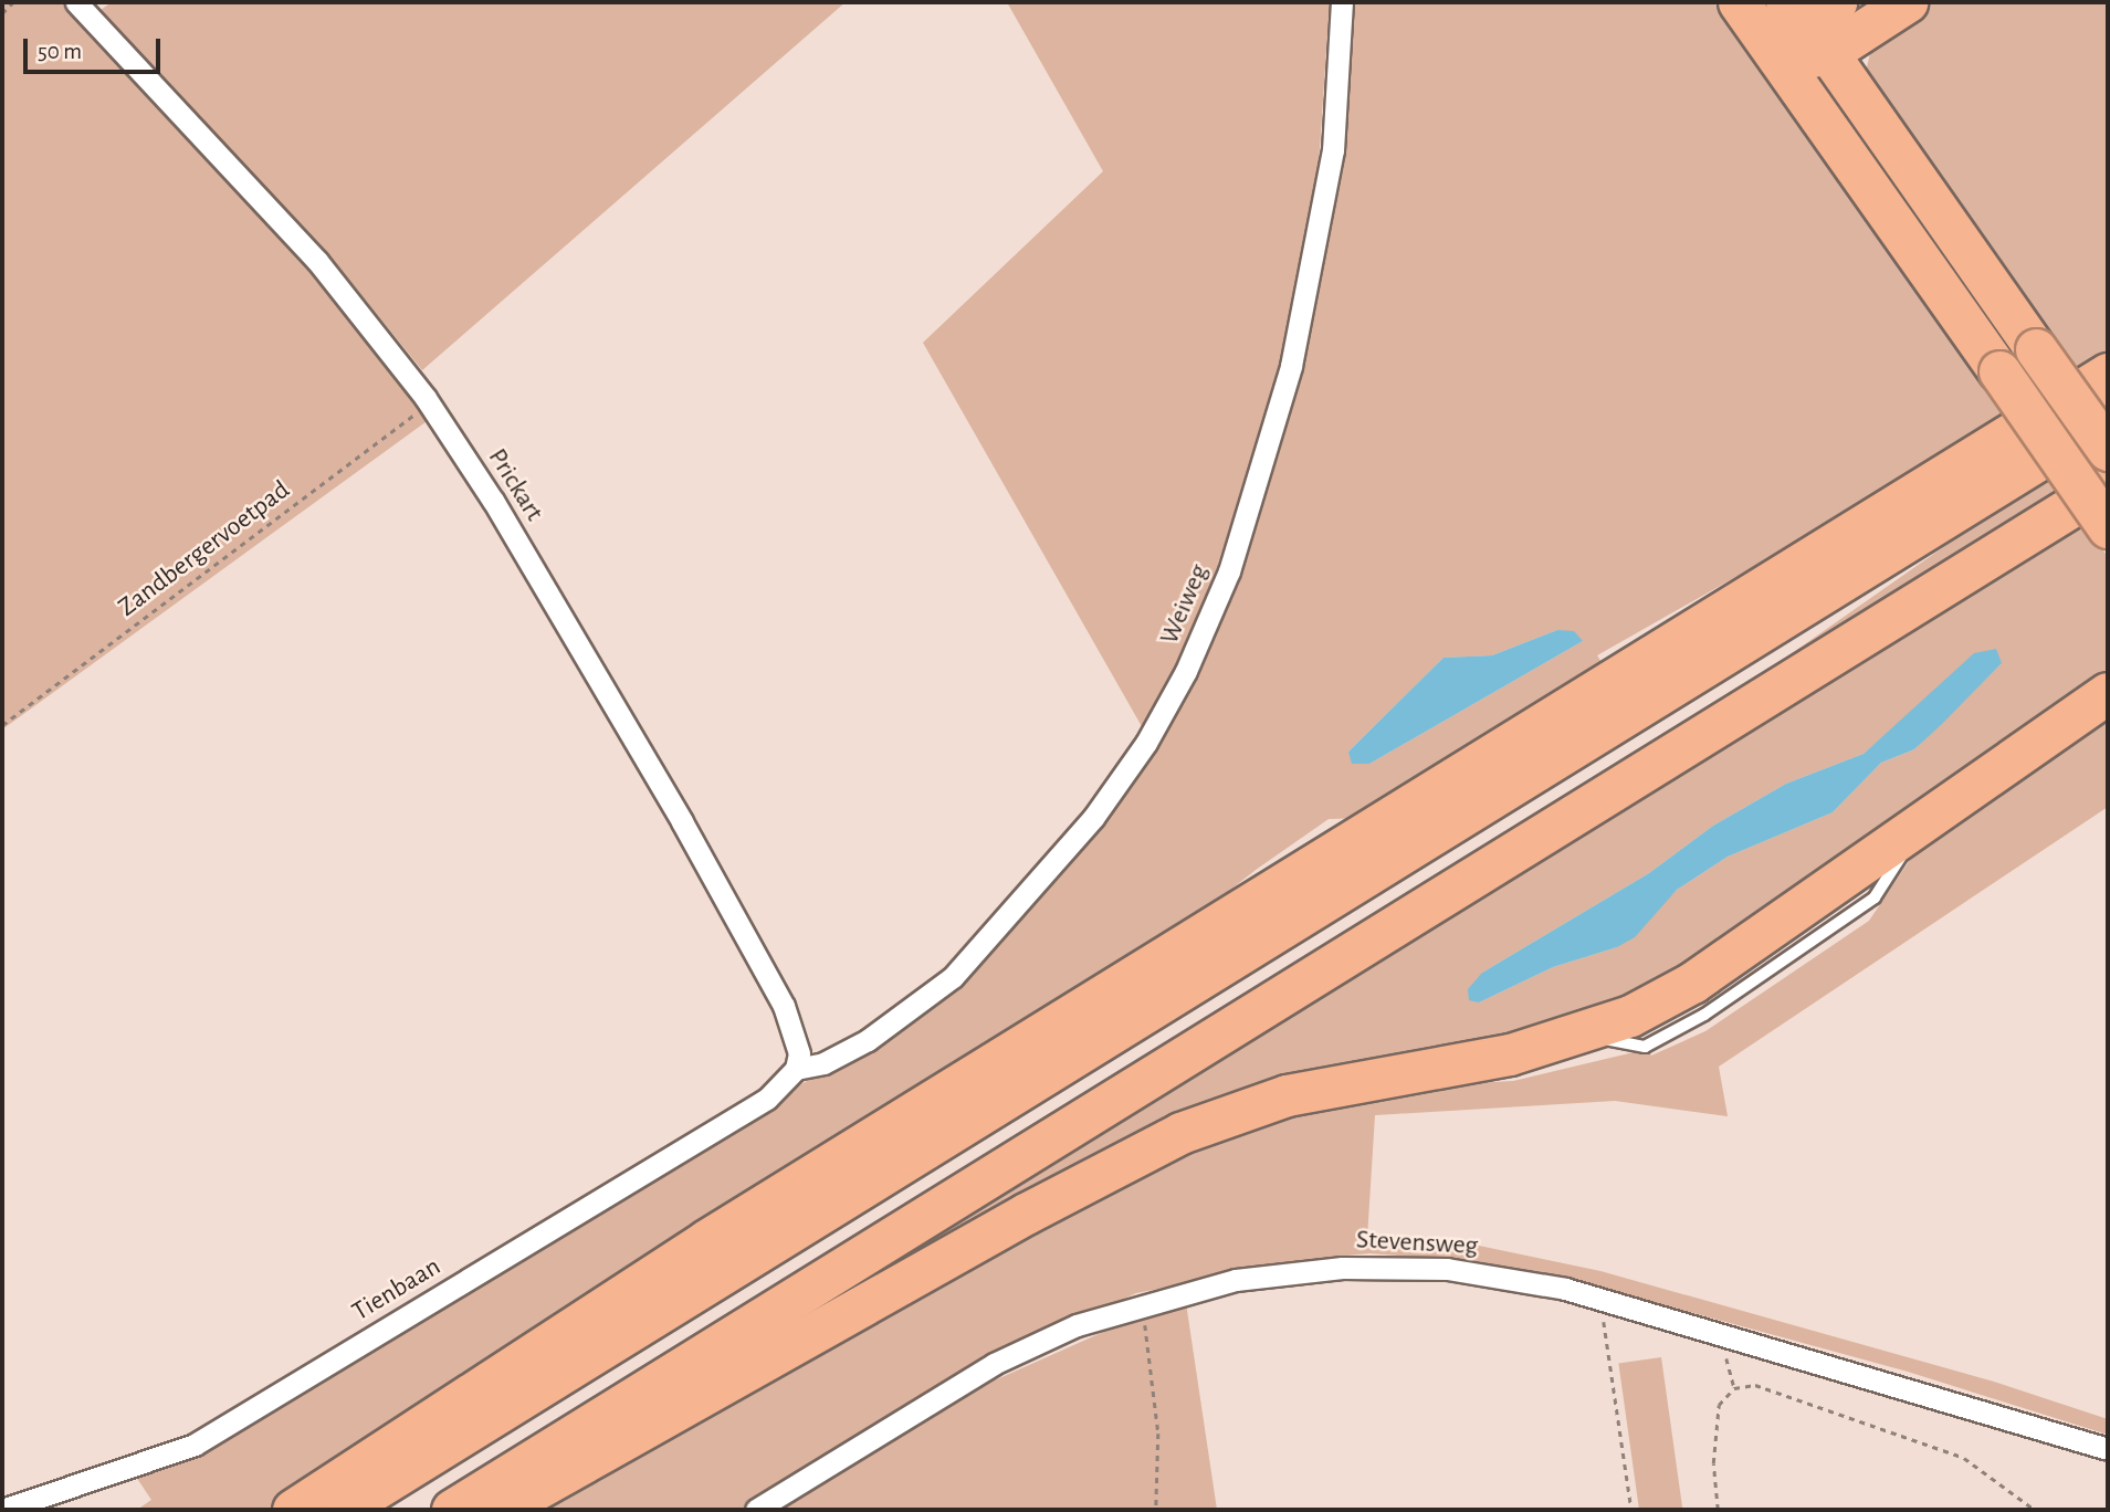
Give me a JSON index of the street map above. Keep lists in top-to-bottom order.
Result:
{
  "streets": {
    "street": [
      "Prickart",
      "Weiweg",
      "Stevensweg",
      "Tienbaan"
    ],
    "path": ["Zandbergervoetpad"]
  },
  "crossings": [
    ["Prickart", "Zandbergervoetpad"],
    ["Prickart", "Weiweg"],
    ["Prickart", "Tienbaan"],
    ["Weiweg", "Tienbaan"]
  ],
  "scale_bar": "50 m"
}
